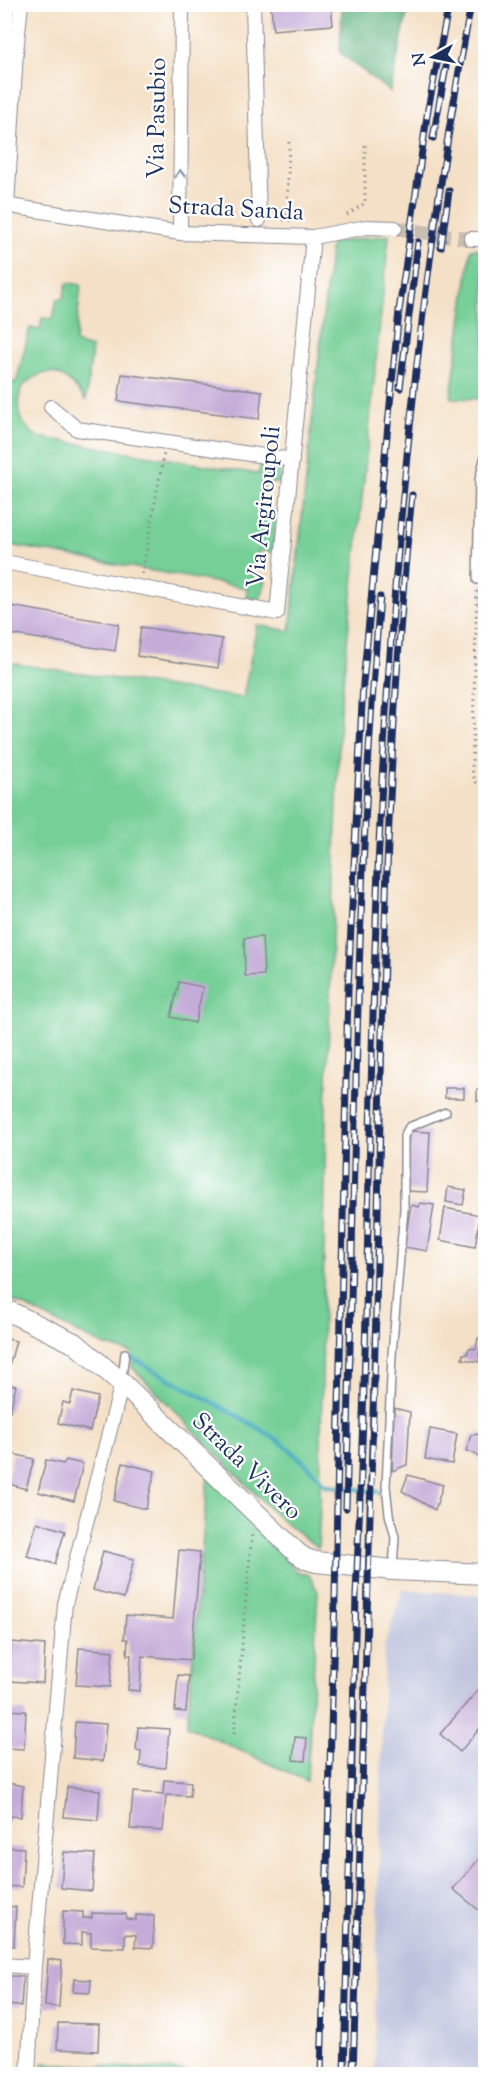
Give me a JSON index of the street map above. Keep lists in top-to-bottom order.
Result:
{
  "streets": {
    "street": [
      "Via Pasubio",
      "Strada Sanda",
      "Via Argiroupoli",
      "Strada Vivero"
    ]
  },
  "crossings": [
    ["Via Pasubio", "Strada Sanda"],
    ["Strada Sanda", "Via Argiroupoli"]
  ],
  "north": "left"
}
